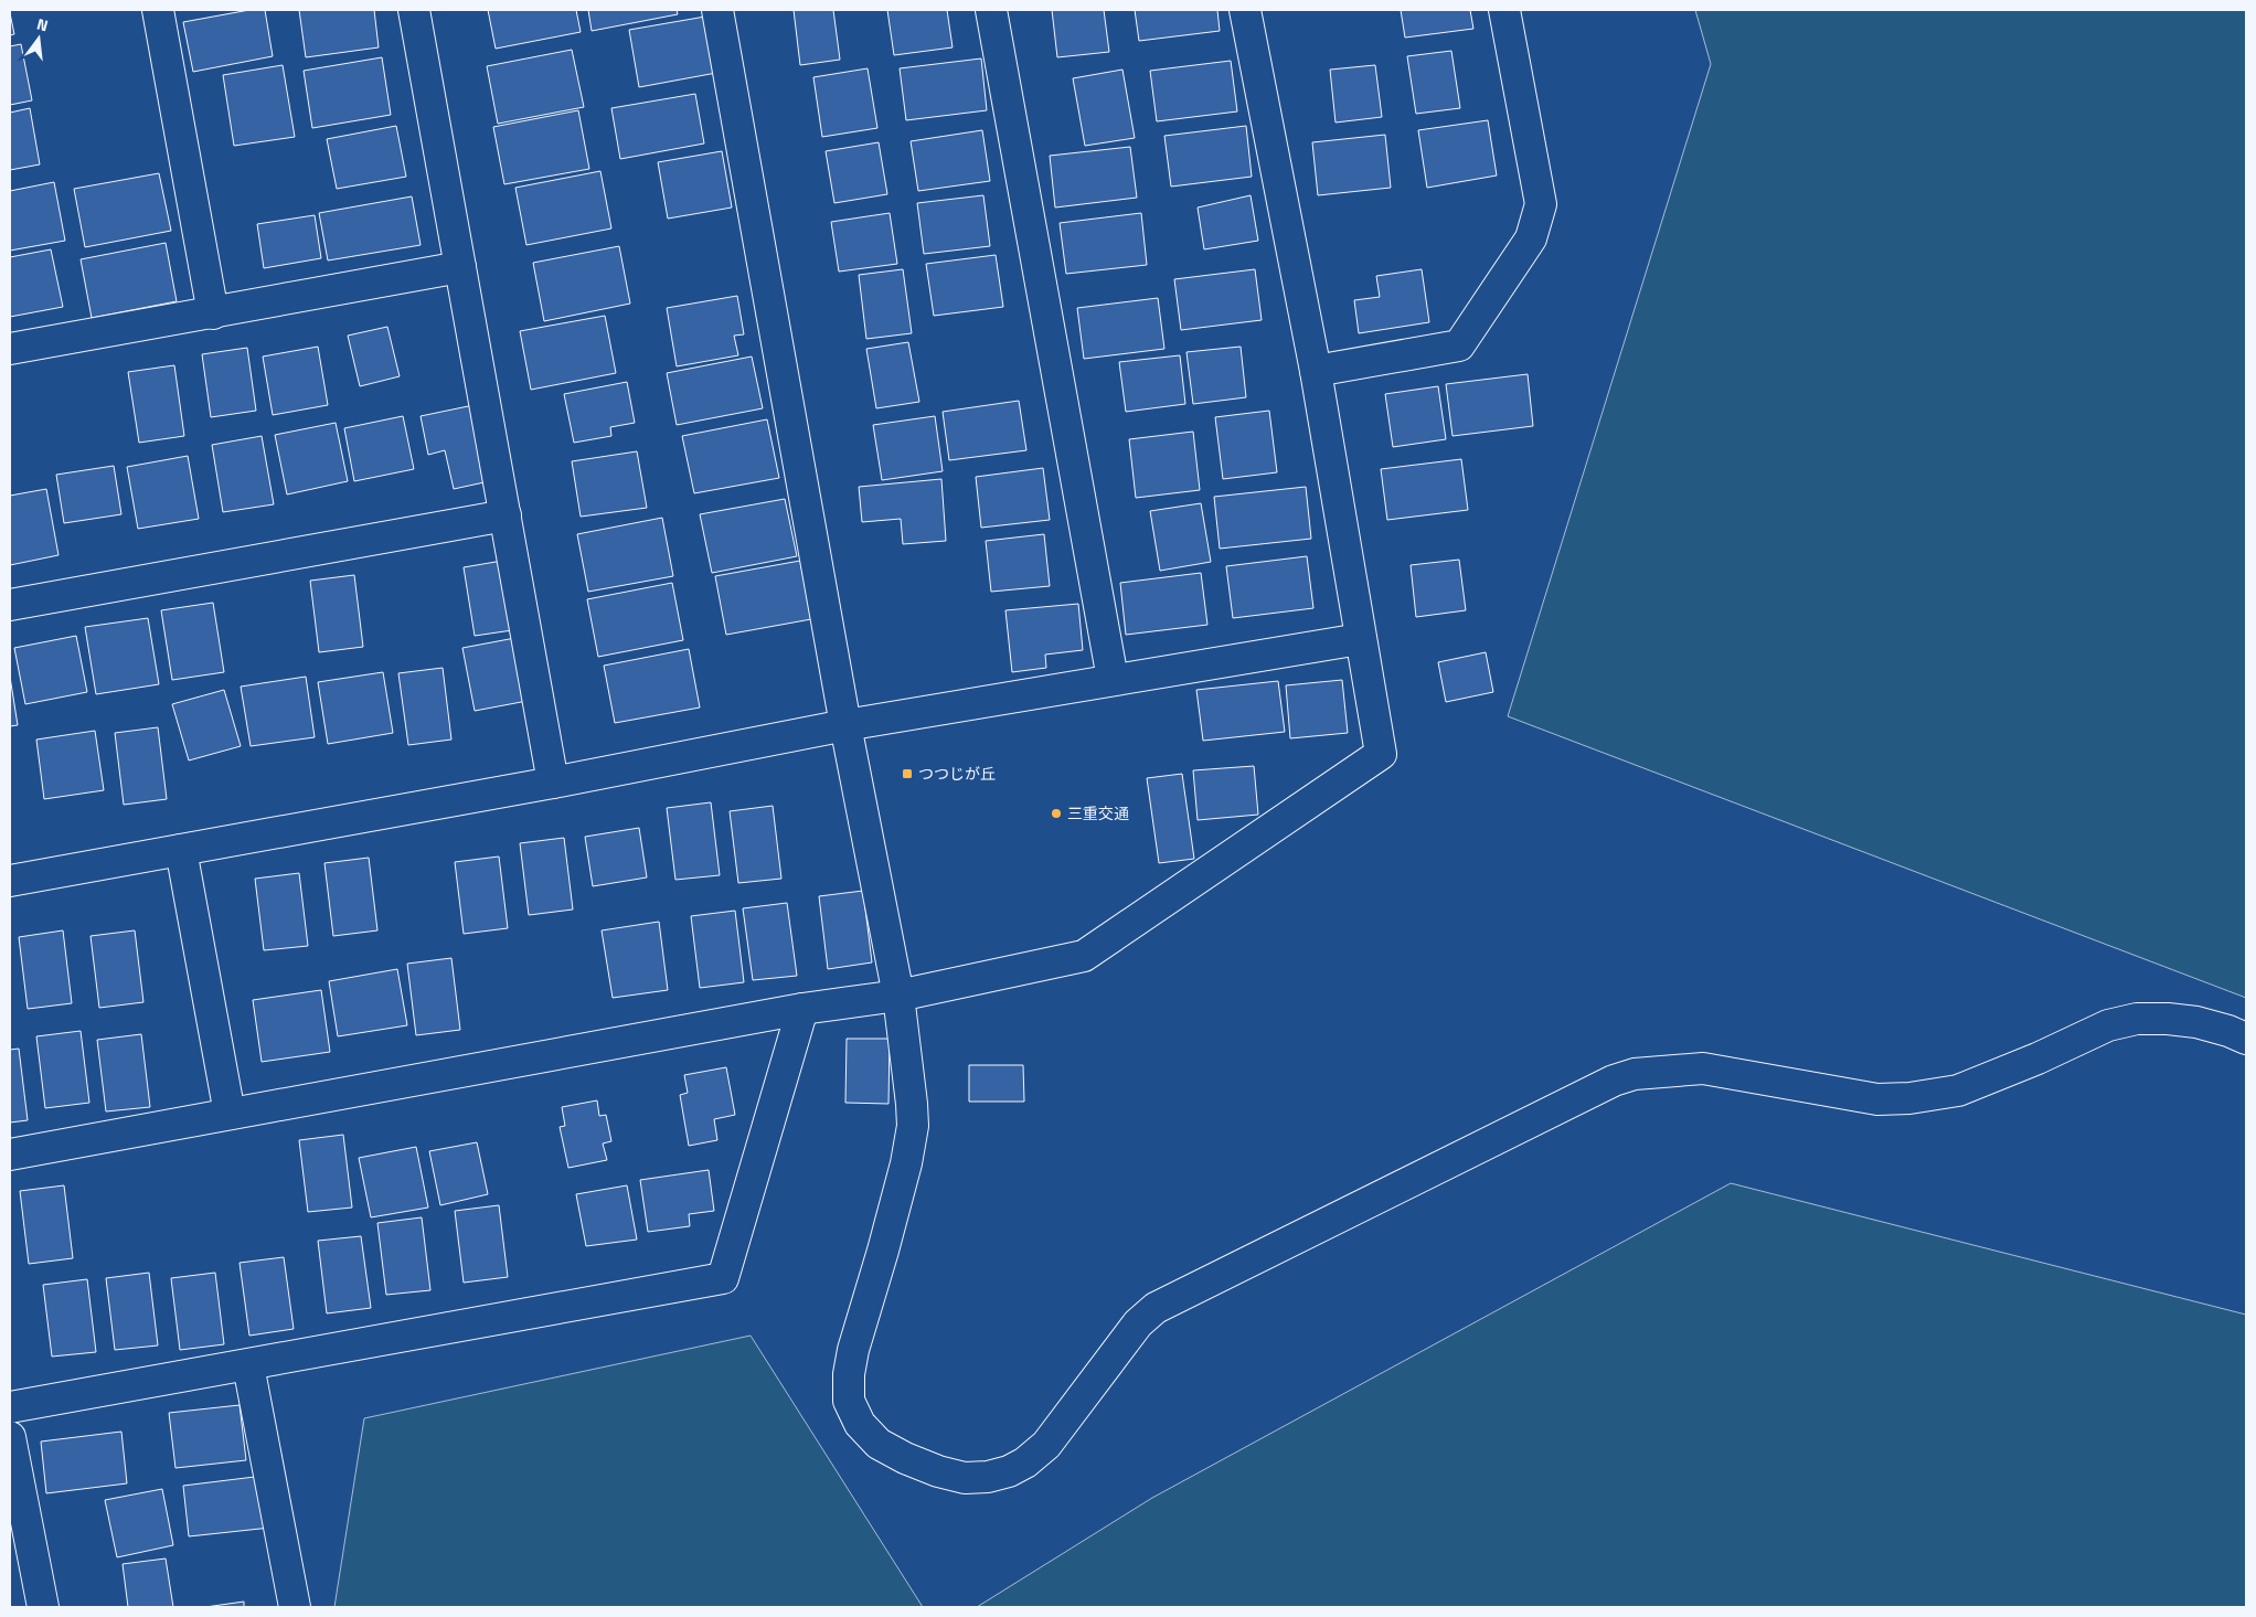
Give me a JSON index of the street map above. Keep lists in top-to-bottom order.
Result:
{
  "places": {
    "transit": ["つつじが丘"],
    "other": ["三重交通"]
  },
  "north": "top"
}
